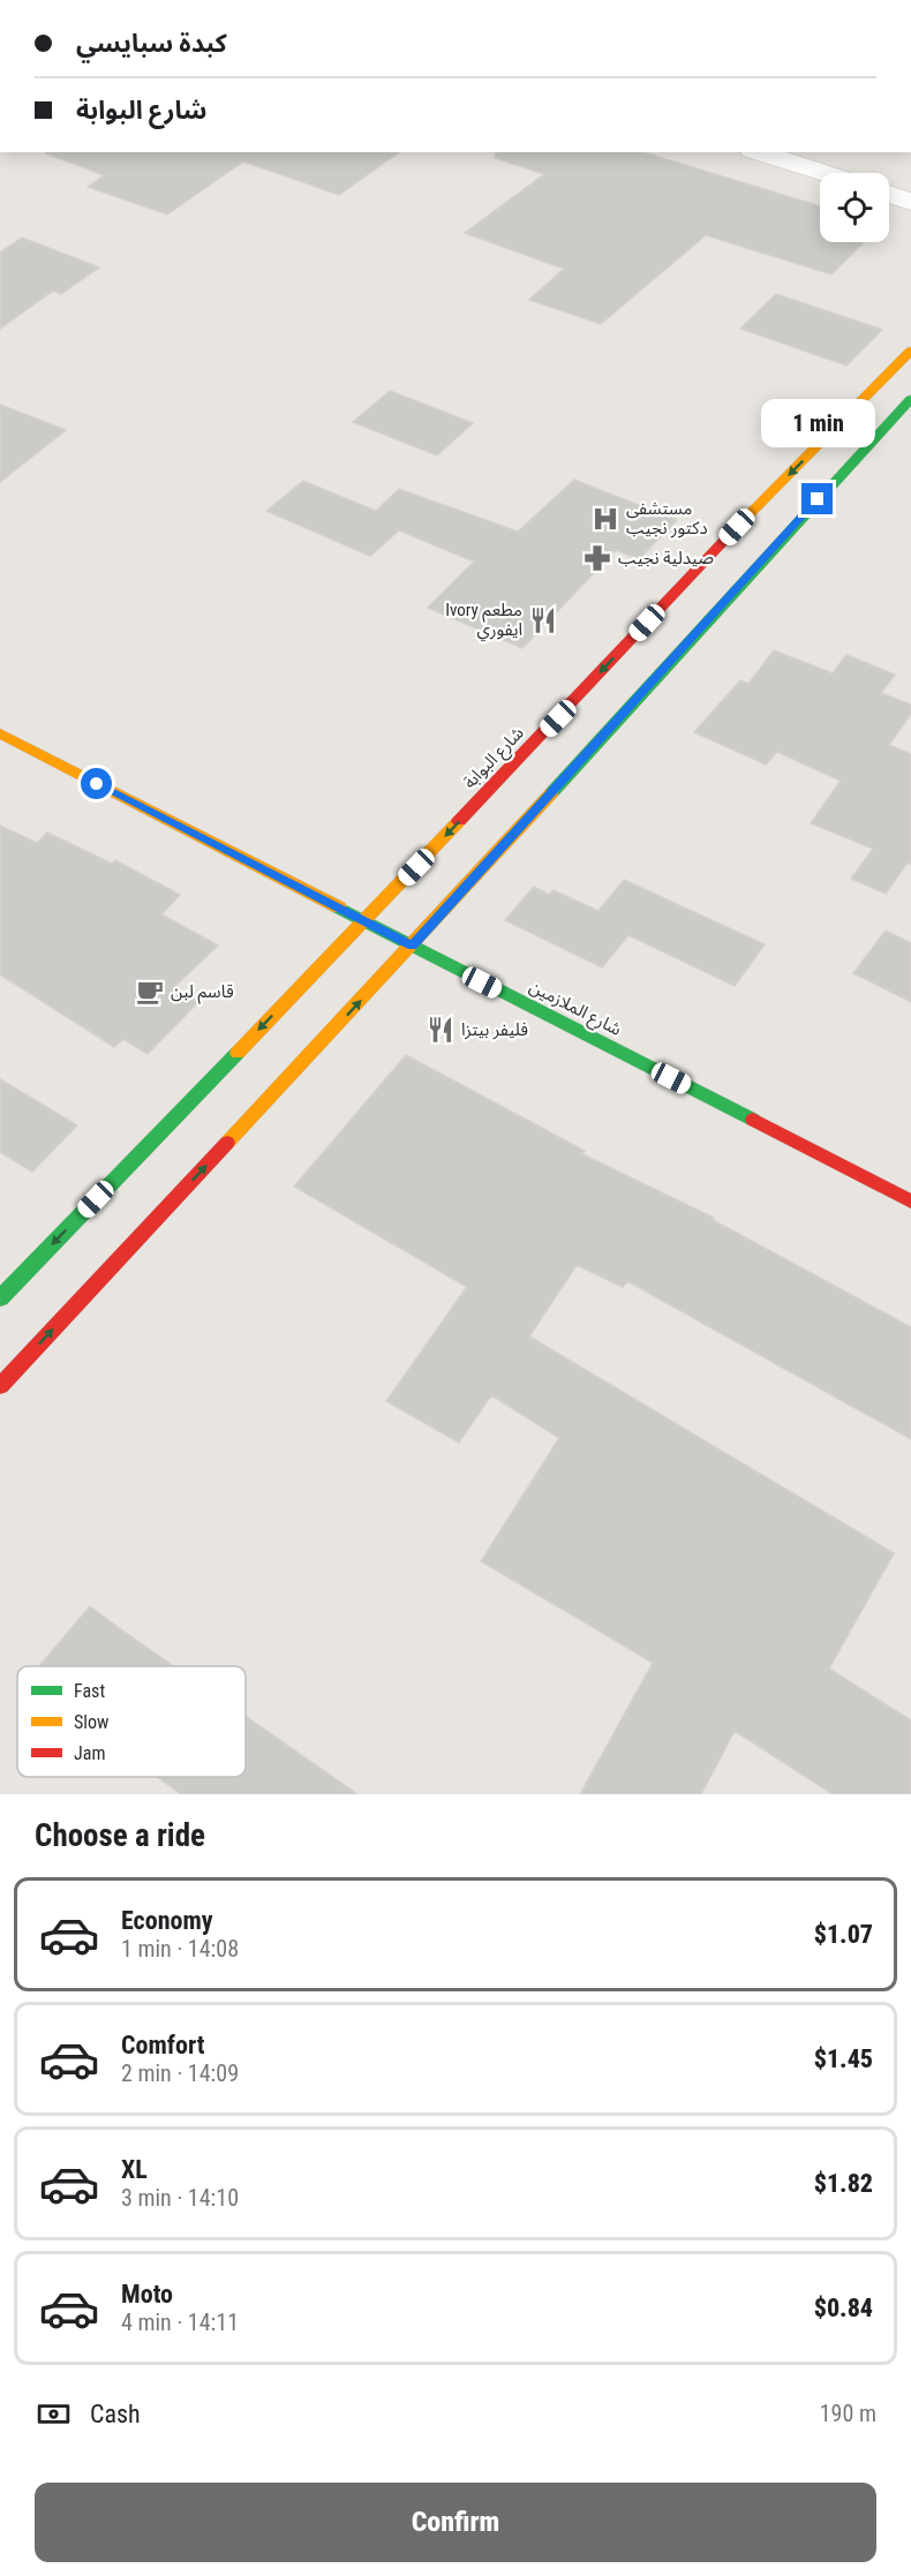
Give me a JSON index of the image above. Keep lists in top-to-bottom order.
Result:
{
  "streets": {
    "main road": ["شارع البوابة", "شارع الملازمين"]
  },
  "crossings": [
    ["شارع البوابة", "شارع الملازمين"]
  ],
  "places": {
    "hospital": ["مستشفى دكتور نجيب"],
    "pharmacy": ["صيدلية نجيب"],
    "restaurant": ["Ivory مطعم ايفوري", "فليفر بيتزا"],
    "cafe": ["قاسم لبن"]
  },
  "legend": ["Fast", "Slow", "Jam"],
  "page": {
    "banner": ["كبدة سبايسي", "شارع البوابة"],
    "bubble": "1 min",
    "heading": "Choose a ride",
    "list": [
      {
        "name": "Economy",
        "note": "1 min · 14:08",
        "value": "$1.07"
      },
      {
        "name": "Comfort",
        "note": "2 min · 14:09",
        "value": "$1.45"
      },
      {
        "name": "XL",
        "note": "3 min · 14:10",
        "value": "$1.82"
      },
      {
        "name": "Moto",
        "note": "4 min · 14:11",
        "value": "$0.84"
      }
    ],
    "pay": ["Cash", "190 m"],
    "buttons": "Confirm"
  }
}
